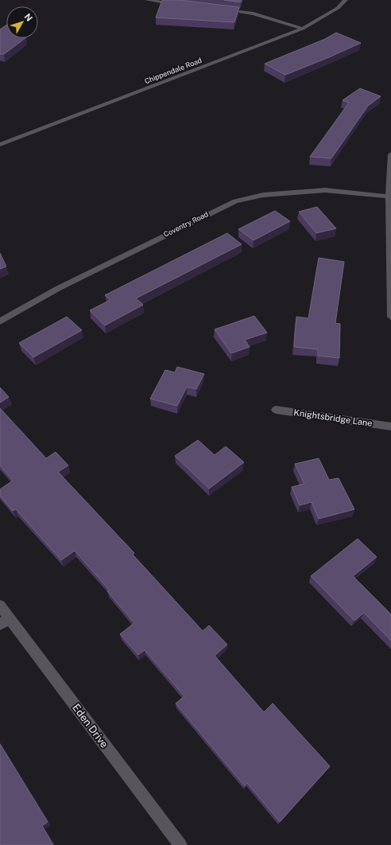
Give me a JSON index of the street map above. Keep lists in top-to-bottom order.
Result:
{
  "streets": {
    "street": [
      "Chippendale Road",
      "Coventry Road",
      "Knightsbridge Lane",
      "Eden Drive"
    ]
  },
  "north": "top right"
}
